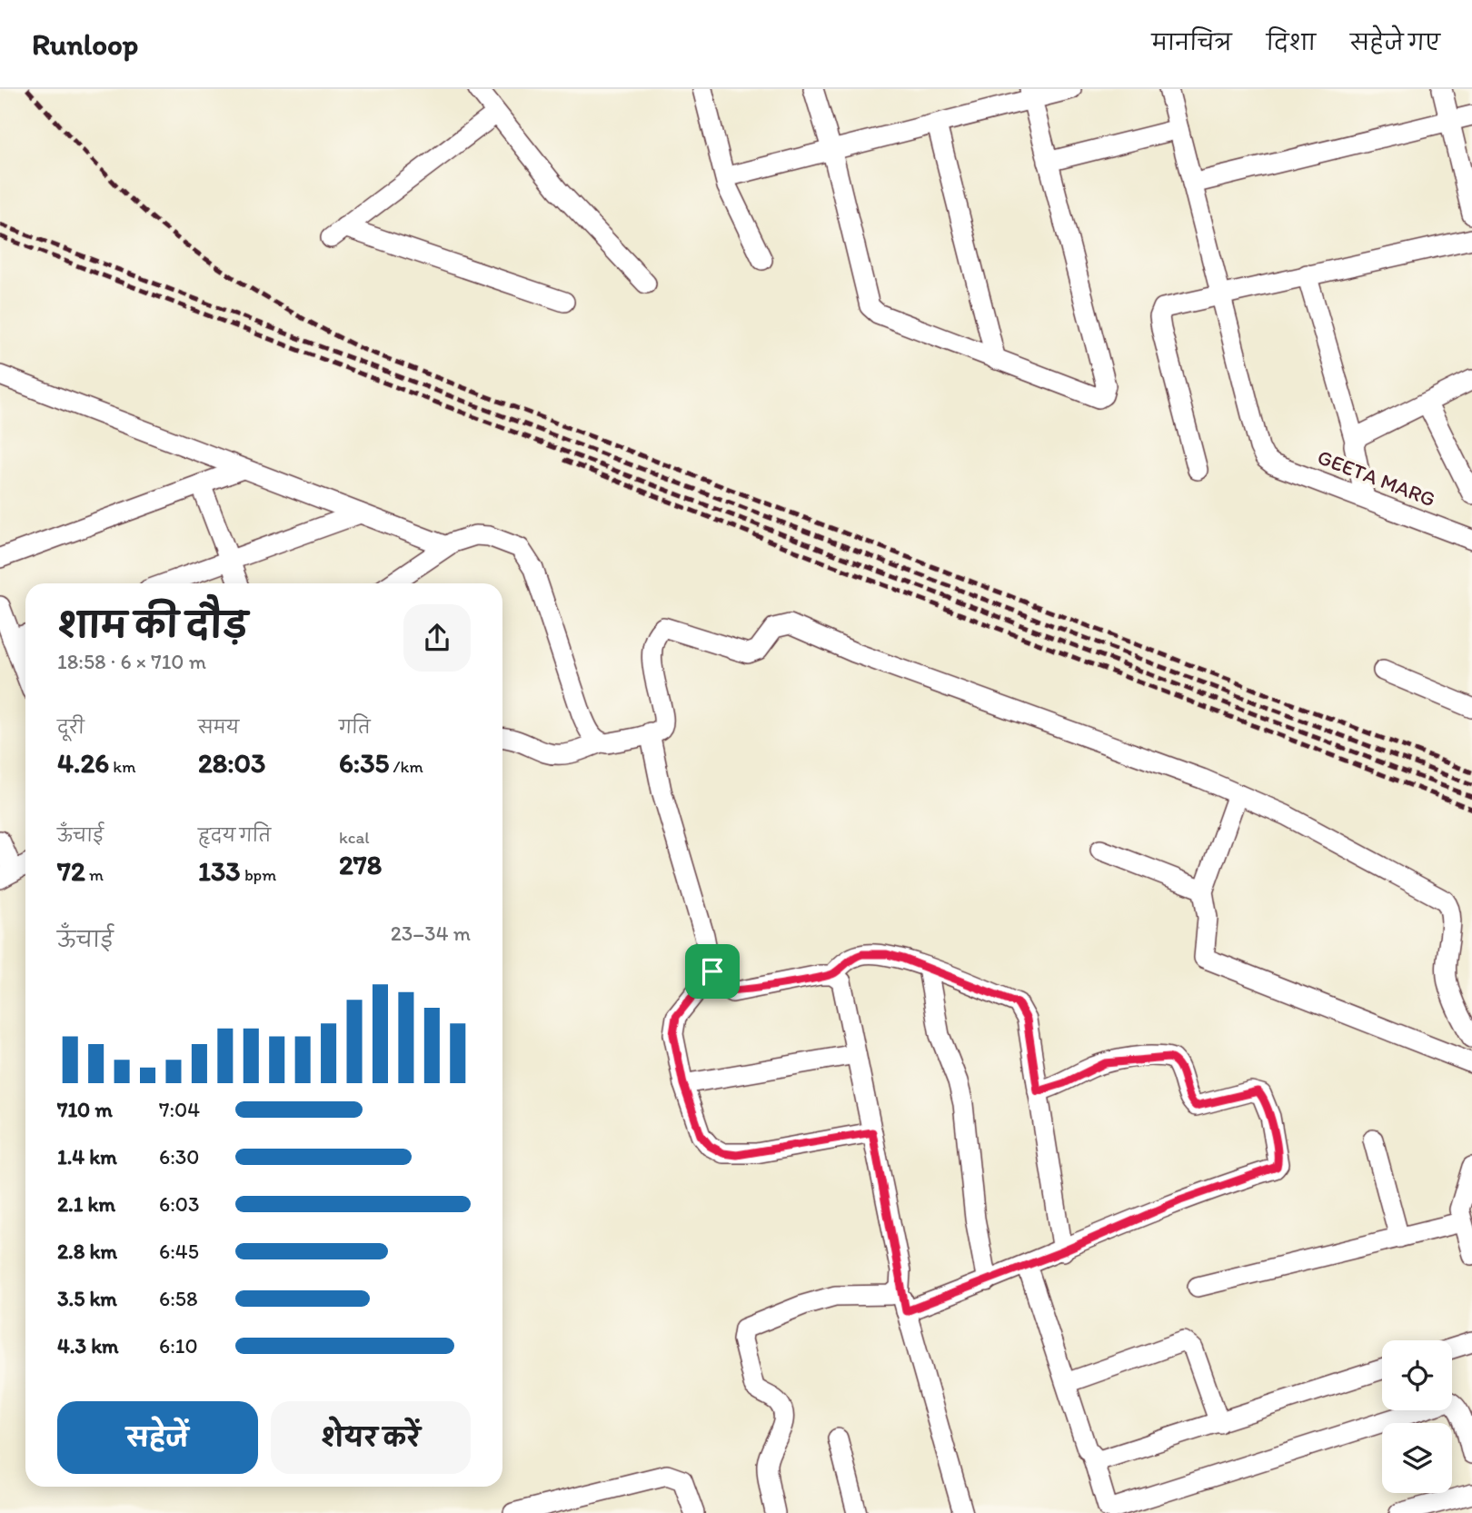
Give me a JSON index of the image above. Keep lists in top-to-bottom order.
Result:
{
  "streets": {
    "street": ["GEETA MARG"]
  },
  "page": {
    "header": "Runloop",
    "nav": ["मानचित्र", "दिशा", "सहेजे गए"],
    "heading": ["शाम की दौड़", "18:58 · 6 × 710 m"],
    "stats": [
      ["दूरी", "4.26 km"],
      ["समय", "28:03"],
      ["गति", "6:35 /km"],
      ["ऊँचाई", "72 m"],
      ["हृदय गति", "133 bpm"],
      ["kcal", "278"]
    ],
    "chart": ["ऊँचाई", "23–34 m"],
    "list": [
      {
        "name": "710 m",
        "note": "7:04"
      },
      {
        "name": "1.4 km",
        "note": "6:30"
      },
      {
        "name": "2.1 km",
        "note": "6:03"
      },
      {
        "name": "2.8 km",
        "note": "6:45"
      },
      {
        "name": "3.5 km",
        "note": "6:58"
      },
      {
        "name": "4.3 km",
        "note": "6:10"
      }
    ],
    "buttons": ["सहेजें", "शेयर करें"]
  }
}
